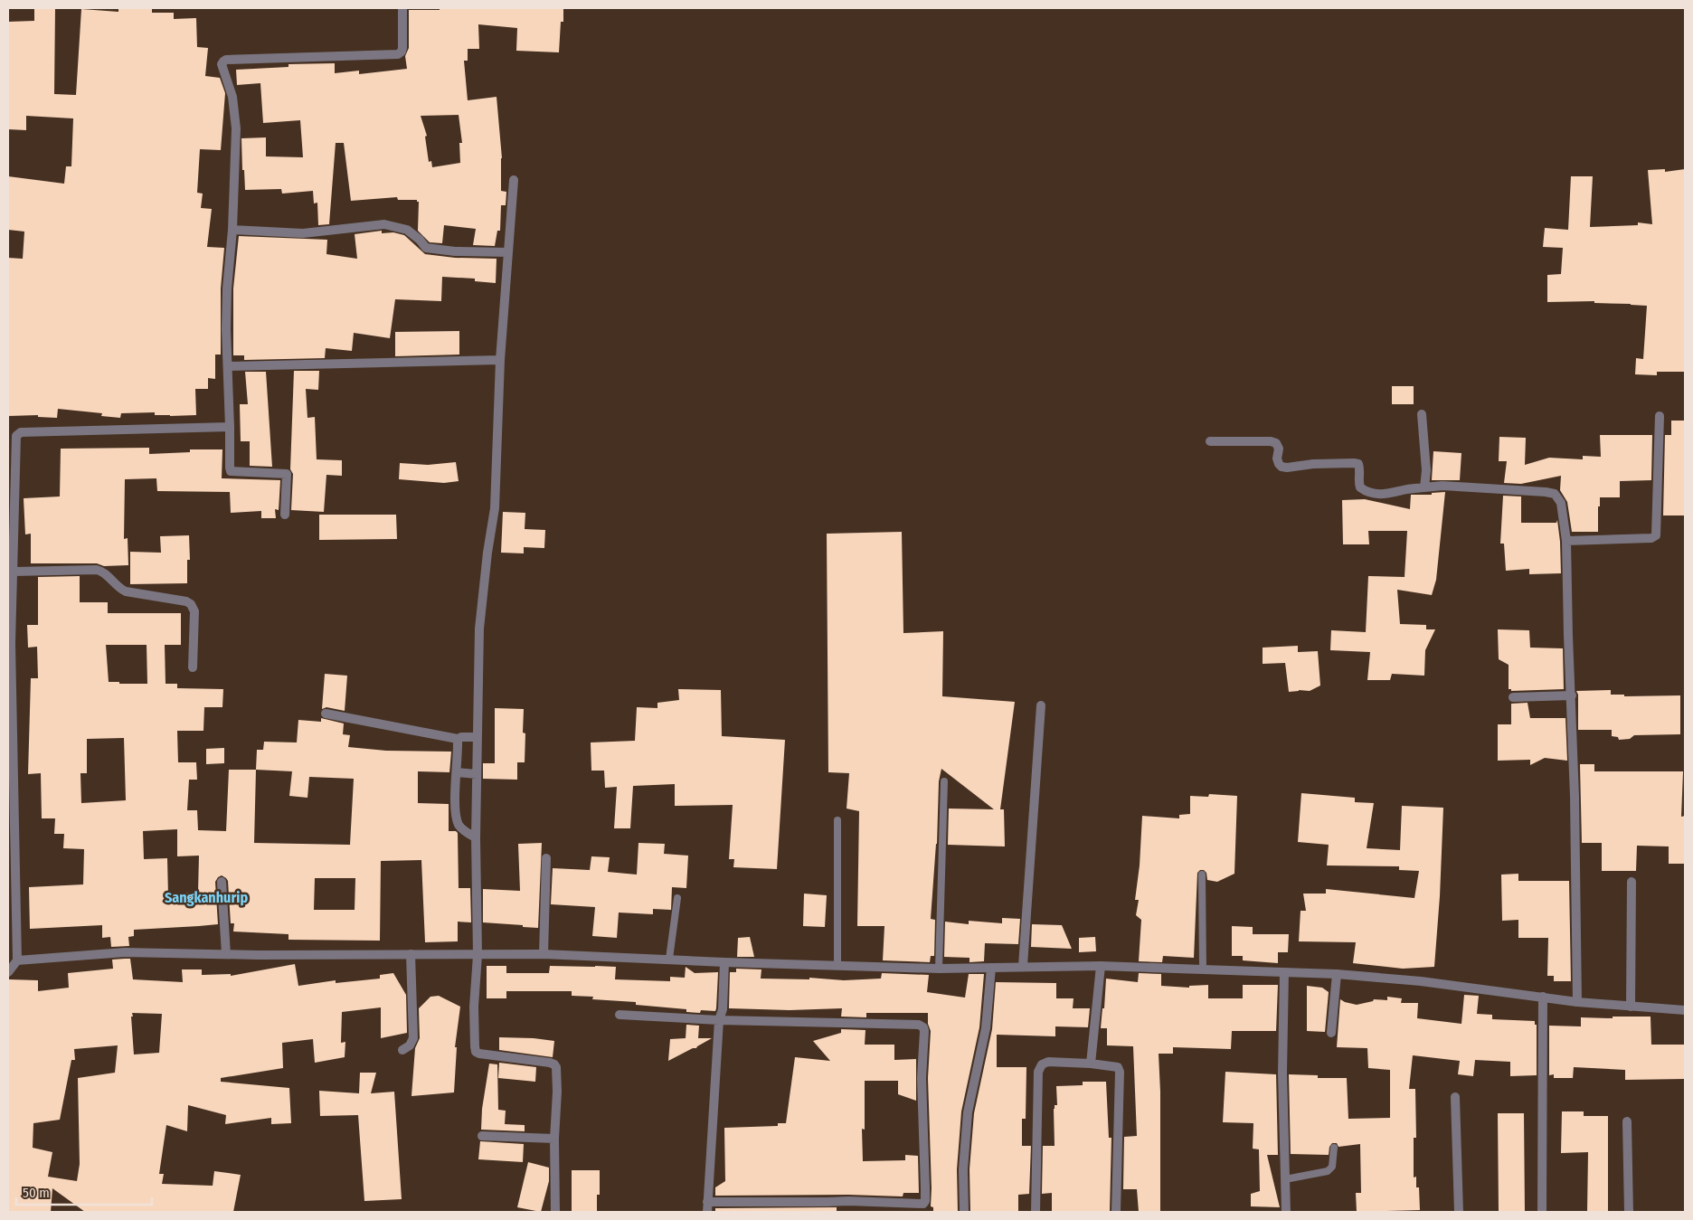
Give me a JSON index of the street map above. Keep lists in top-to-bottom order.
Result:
{
  "districts": ["Sangkanhurip"],
  "scale_bar": "50 m"
}
